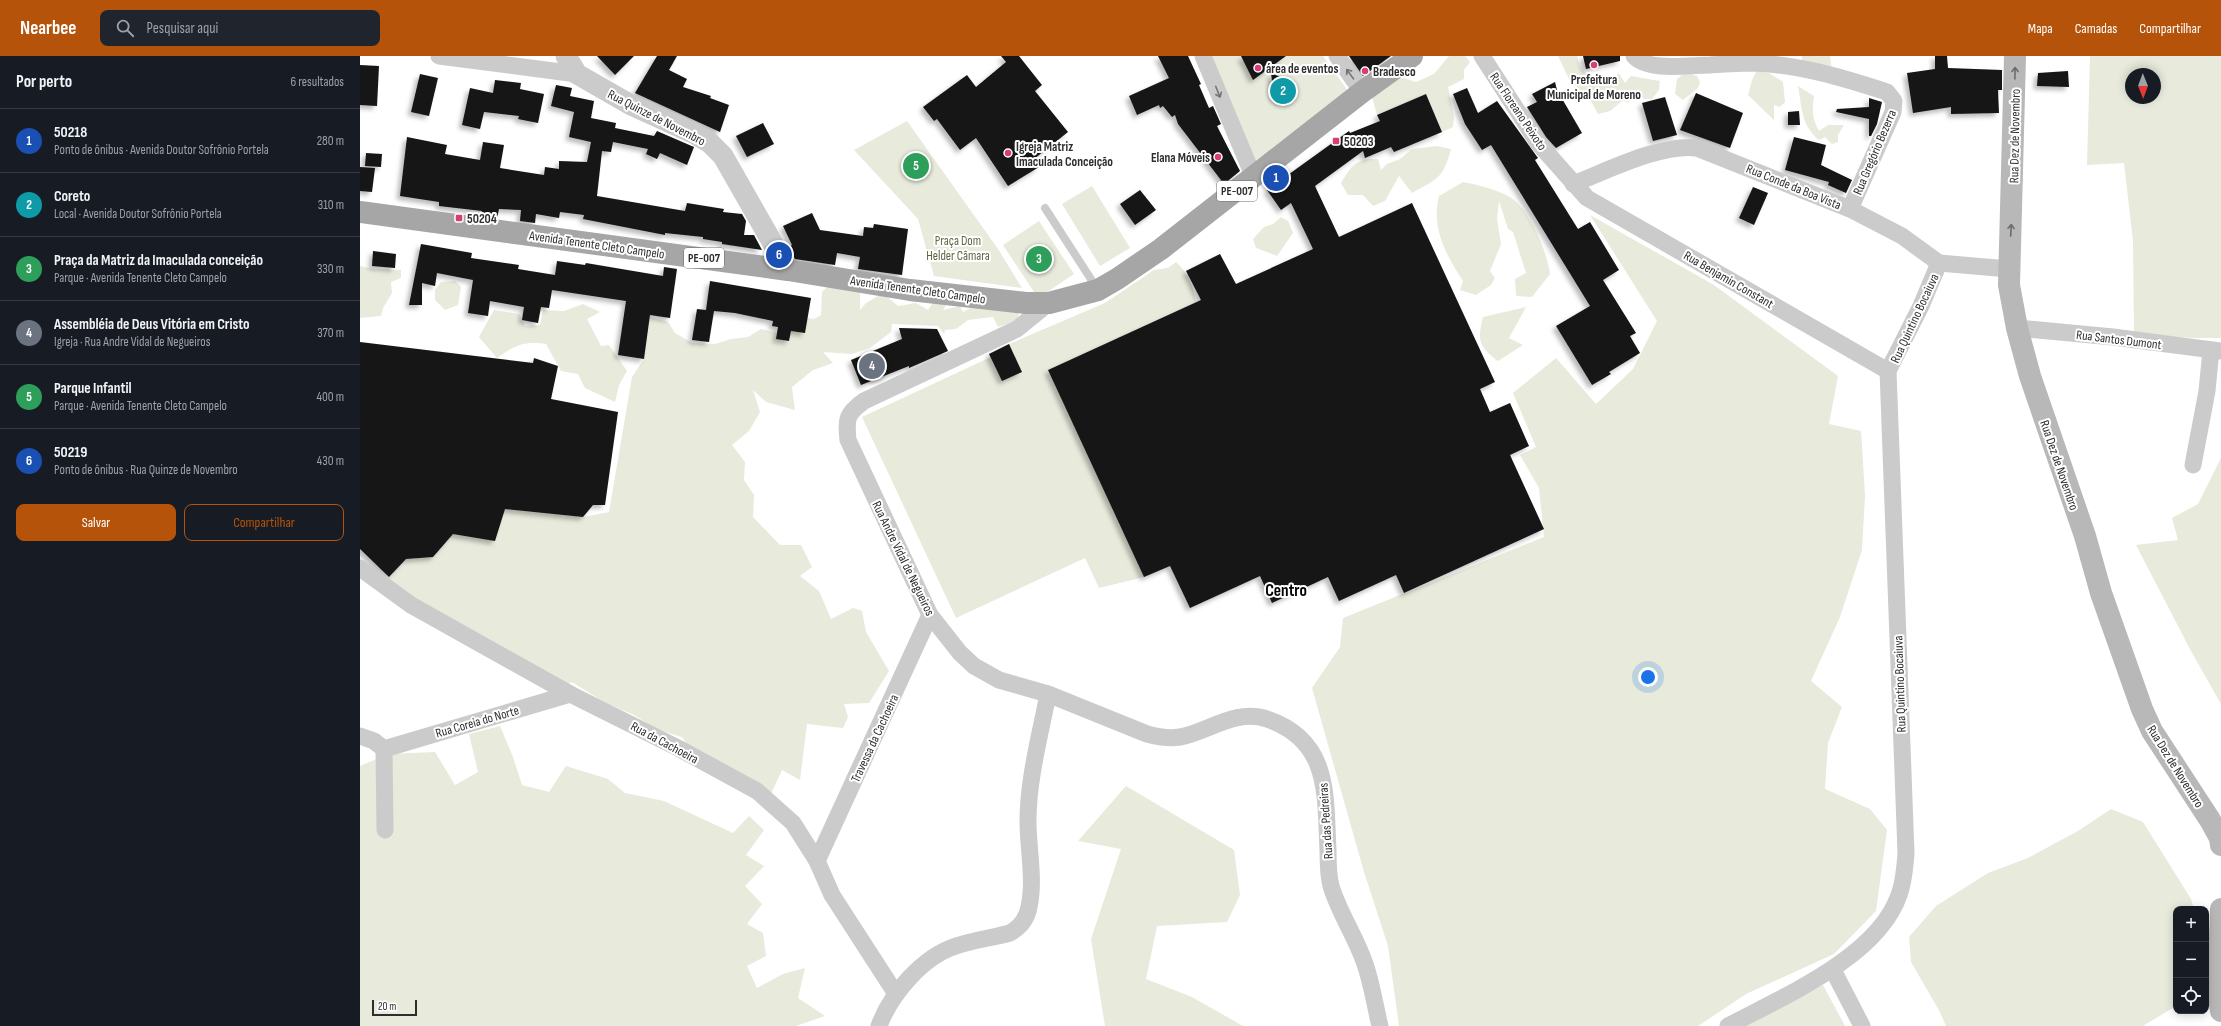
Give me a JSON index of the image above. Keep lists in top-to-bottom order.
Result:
{
  "streets": {
    "main road": ["Rua Dez de Novembro", "PE-007", "Avenida Tenente Cleto Campelo"],
    "street": [
      "Rua Floreano Peixoto",
      "Rua Quinze de Novembro",
      "Rua Gregório Bezerra",
      "Rua Conde da Boa Vista",
      "Rua Benjamin Constant",
      "Rua Quintino Bocaiuva",
      "Rua Santos Dumont",
      "Rua Andre Vidal de Negueiros",
      "Rua Coreia do Norte",
      "Travessa da Cachoeira",
      "Rua da Cachoeira",
      "Rua das Pedreiras"
    ]
  },
  "crossings": [
    ["Rua Floreano Peixoto", "Rua Conde da Boa Vista"],
    ["Rua Floreano Peixoto", "Rua Benjamin Constant"],
    ["Rua Quinze de Novembro", "Avenida Tenente Cleto Campelo"],
    ["Rua Dez de Novembro", "Rua Santos Dumont"],
    ["Rua Gregório Bezerra", "Rua Conde da Boa Vista"],
    ["Rua Conde da Boa Vista", "Rua Benjamin Constant"],
    ["Rua Conde da Boa Vista", "Rua Quintino Bocaiuva"],
    ["PE-007", "Avenida Tenente Cleto Campelo"],
    ["PE-007", "Rua Andre Vidal de Negueiros"],
    ["Avenida Tenente Cleto Campelo", "Rua Andre Vidal de Negueiros"],
    ["Rua Benjamin Constant", "Rua Quintino Bocaiuva"],
    ["Rua Andre Vidal de Negueiros", "Travessa da Cachoeira"],
    ["Rua Andre Vidal de Negueiros", "Rua das Pedreiras"],
    ["Rua Coreia do Norte", "Rua da Cachoeira"],
    ["Travessa da Cachoeira", "Rua da Cachoeira"]
  ],
  "districts": ["Centro"],
  "parks": ["Praça Dom Helder Câmara"],
  "places": {
    "other": [
      "Prefeitura Municipal de Moreno",
      "área de eventos",
      "Bradesco",
      "Igreja Matriz Imaculada Conceição",
      "Elana Móveis"
    ],
    "transit": ["50203", "50204"]
  },
  "scale_bar": "20 m",
  "north": "bottom",
  "page": {
    "header": "Nearbee",
    "search": "Pesquisar aqui",
    "nav": ["Mapa", "Camadas", "Compartilhar"],
    "heading": ["Por perto", "6 resultados"],
    "pins": [
      "2",
      "5",
      "1",
      "6",
      "3",
      "4"
    ],
    "list": [
      {
        "mark": "1",
        "name": "50218",
        "note": "Ponto de ônibus · Avenida Doutor Sofrônio Portela",
        "value": "280 m"
      },
      {
        "mark": "2",
        "name": "Coreto",
        "note": "Local · Avenida Doutor Sofrônio Portela",
        "value": "310 m"
      },
      {
        "mark": "3",
        "name": "Praça da Matriz da Imaculada conceição",
        "note": "Parque · Avenida Tenente Cleto Campelo",
        "value": "330 m"
      },
      {
        "mark": "4",
        "name": "Assembléia de Deus Vitória em Cristo",
        "note": "Igreja · Rua Andre Vidal de Negueiros",
        "value": "370 m"
      },
      {
        "mark": "5",
        "name": "Parque Infantil",
        "note": "Parque · Avenida Tenente Cleto Campelo",
        "value": "400 m"
      },
      {
        "mark": "6",
        "name": "50219",
        "note": "Ponto de ônibus · Rua Quinze de Novembro",
        "value": "430 m"
      }
    ],
    "buttons": ["Salvar", "Compartilhar"],
    "map_buttons": ["+", "−"],
    "scale": "20 m"
  }
}
